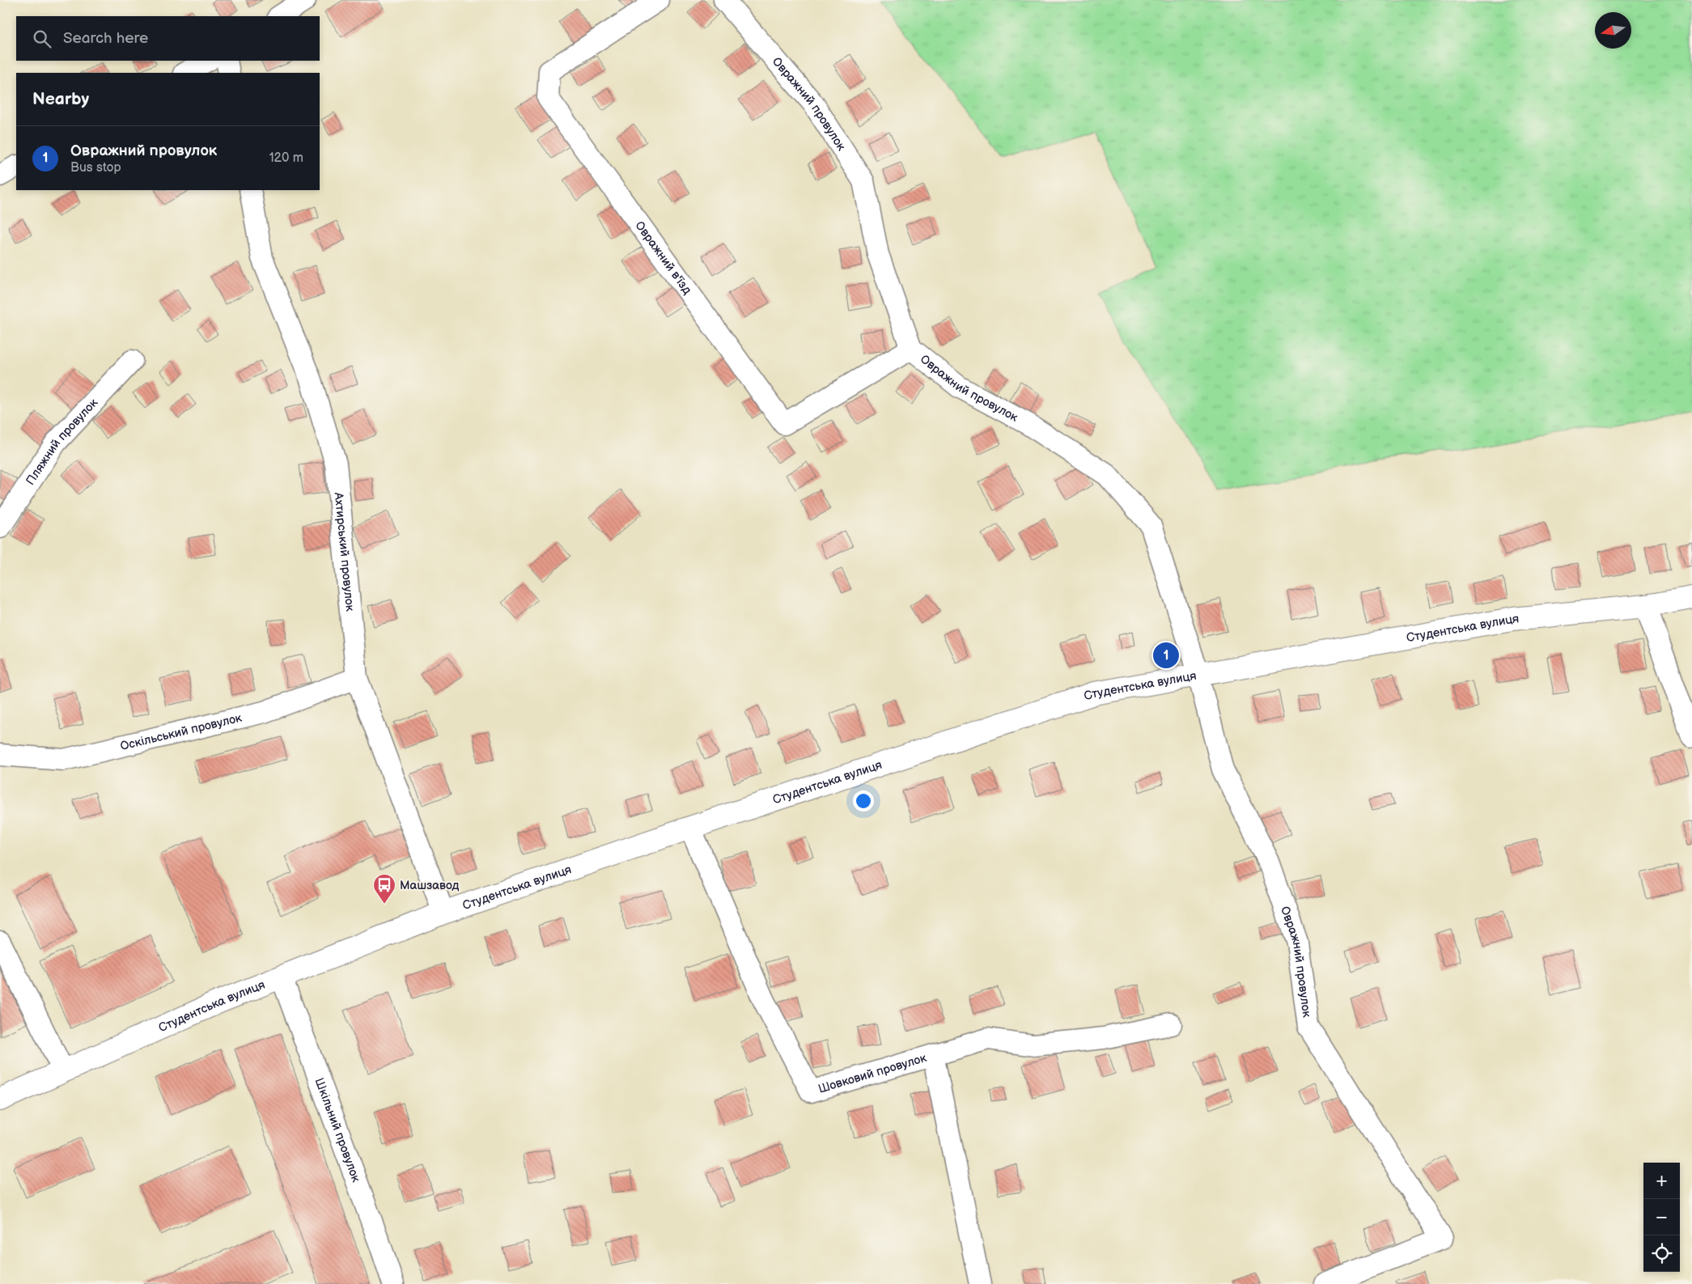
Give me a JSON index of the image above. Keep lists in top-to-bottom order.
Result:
{
  "streets": {
    "main road": ["Студентська вулиця"],
    "street": [
      "Овражний провулок",
      "Овражний в'їзд",
      "Пляжний провулок",
      "Ахтирський провулок",
      "Оскільський провулок",
      "Шовковий провулок",
      "Шкільний провулок"
    ]
  },
  "crossings": [
    ["Овражний провулок", "Овражний в'їзд"],
    ["Овражний провулок", "Студентська вулиця"],
    ["Ахтирський провулок", "Студентська вулиця"],
    ["Ахтирський провулок", "Оскільський провулок"],
    ["Студентська вулиця", "Шовковий провулок"],
    ["Студентська вулиця", "Шкільний провулок"]
  ],
  "places": {
    "bus stop": ["Машзавод"]
  },
  "north": "left",
  "page": {
    "search": "Search here",
    "heading": "Nearby",
    "list": [
      {
        "mark": "1",
        "name": "Овражний провулок",
        "note": "Bus stop",
        "value": "120 m"
      }
    ],
    "pins": "1",
    "map_buttons": ["+", "−"]
  }
}
